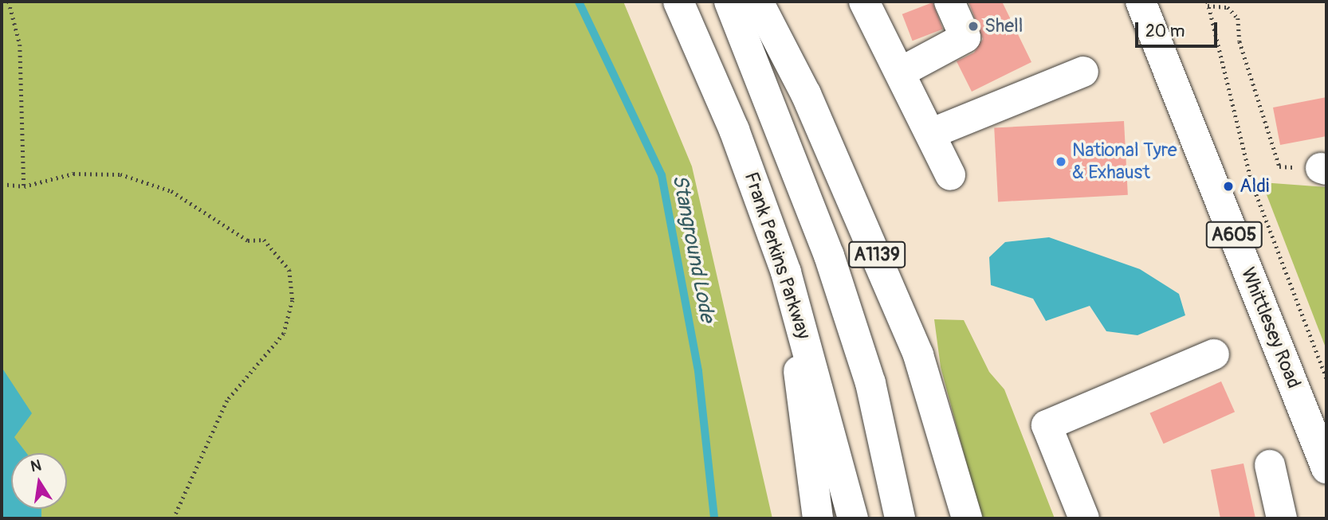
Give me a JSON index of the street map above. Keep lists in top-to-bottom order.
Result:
{
  "streets": {
    "main road": [
      "A605",
      "A1139",
      "Frank Perkins Parkway",
      "Whittlesey Road"
    ]
  },
  "water": ["Stanground Lode"],
  "places": ["Shell", "National Tyre & Exhaust", "Aldi"],
  "scale_bar": "20 m",
  "north": "top"
}
